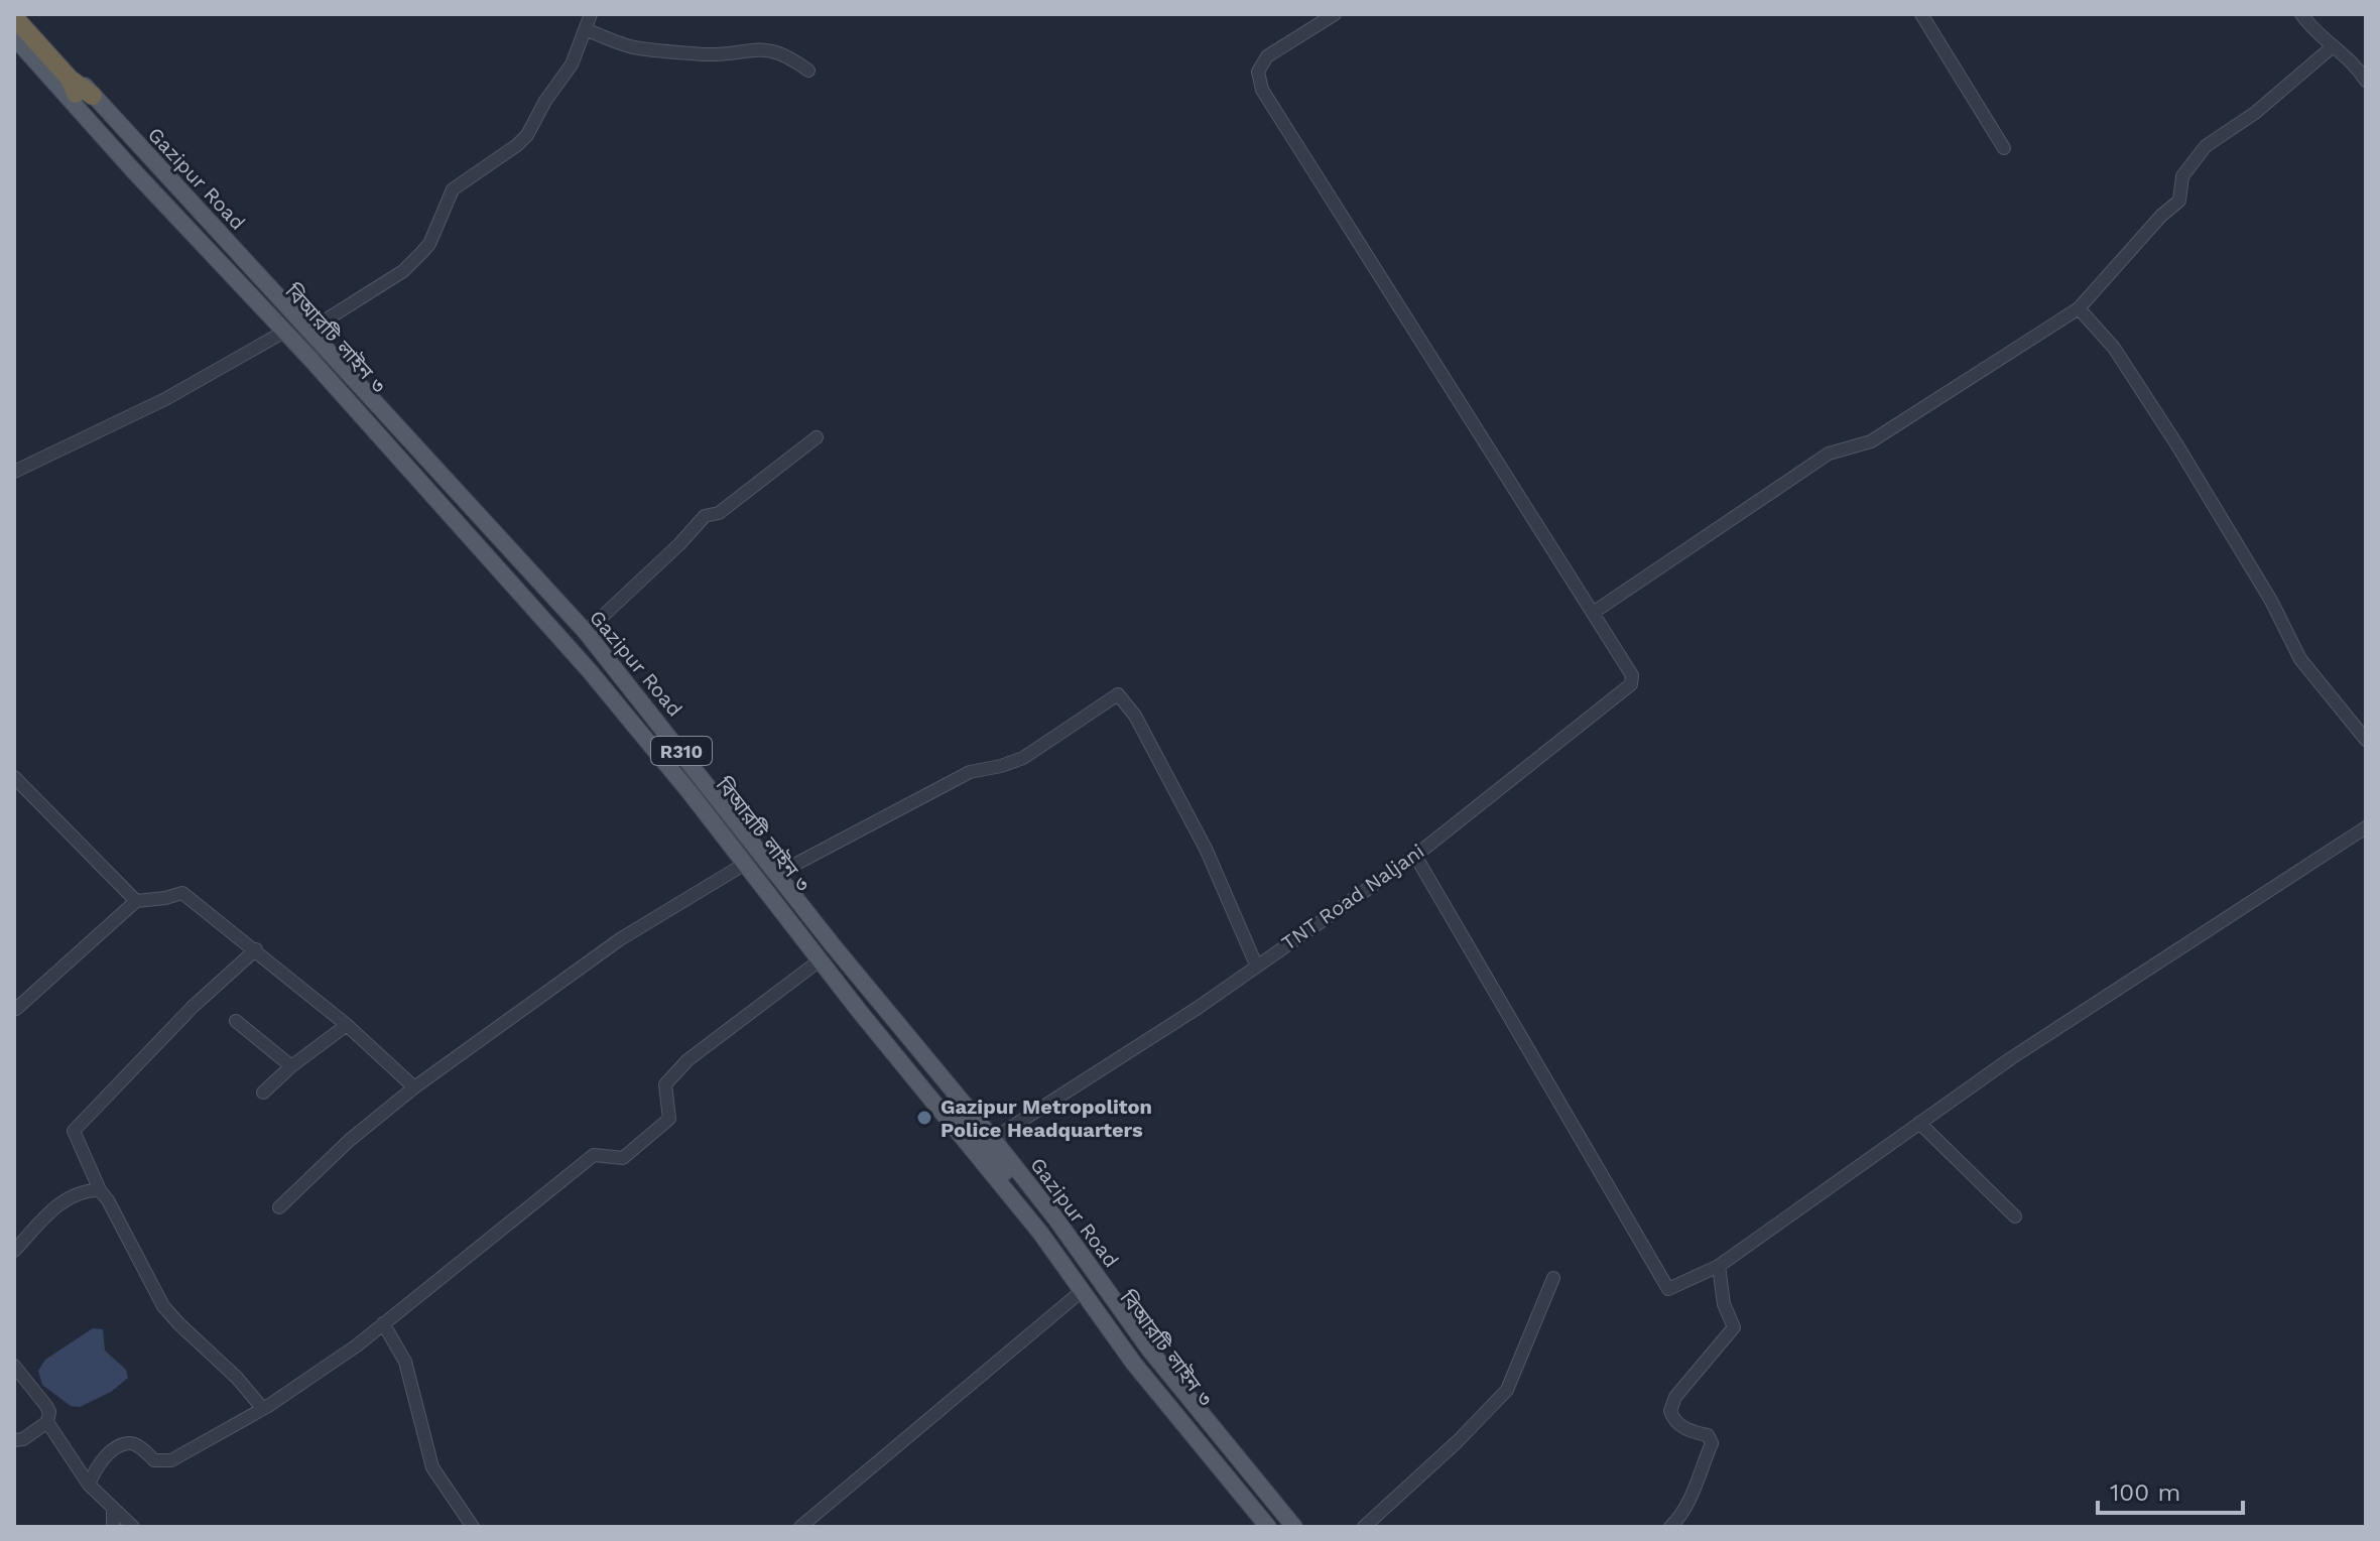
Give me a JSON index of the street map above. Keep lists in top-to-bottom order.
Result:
{
  "streets": {
    "highway": ["বিআরটি লাইন ৩"],
    "main road": ["Gazipur Road", "R310"],
    "street": ["TNT Road Naljani"]
  },
  "crossings": [
    ["Gazipur Road", "বিআরটি লাইন ৩"],
    ["Gazipur Road", "TNT Road Naljani"]
  ],
  "places": ["Gazipur Metropoliton Police Headquarters"],
  "scale_bar": "100 m"
}
